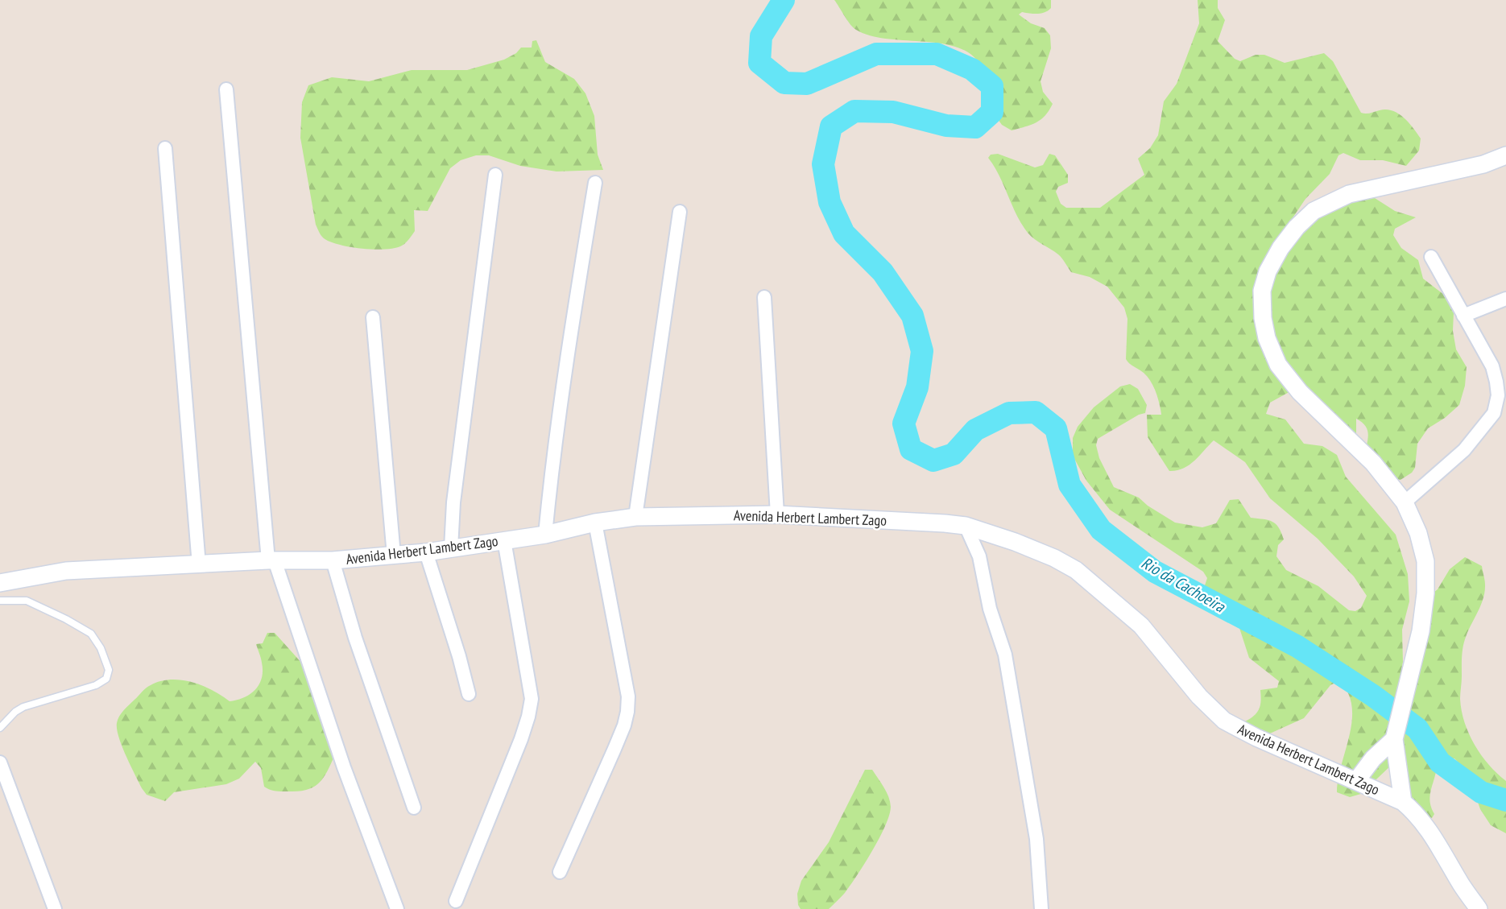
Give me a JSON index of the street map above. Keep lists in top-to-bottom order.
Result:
{
  "streets": {
    "street": ["Avenida Herbert Lambert Zago"]
  },
  "water": ["Rio da Cachoeira"]
}
